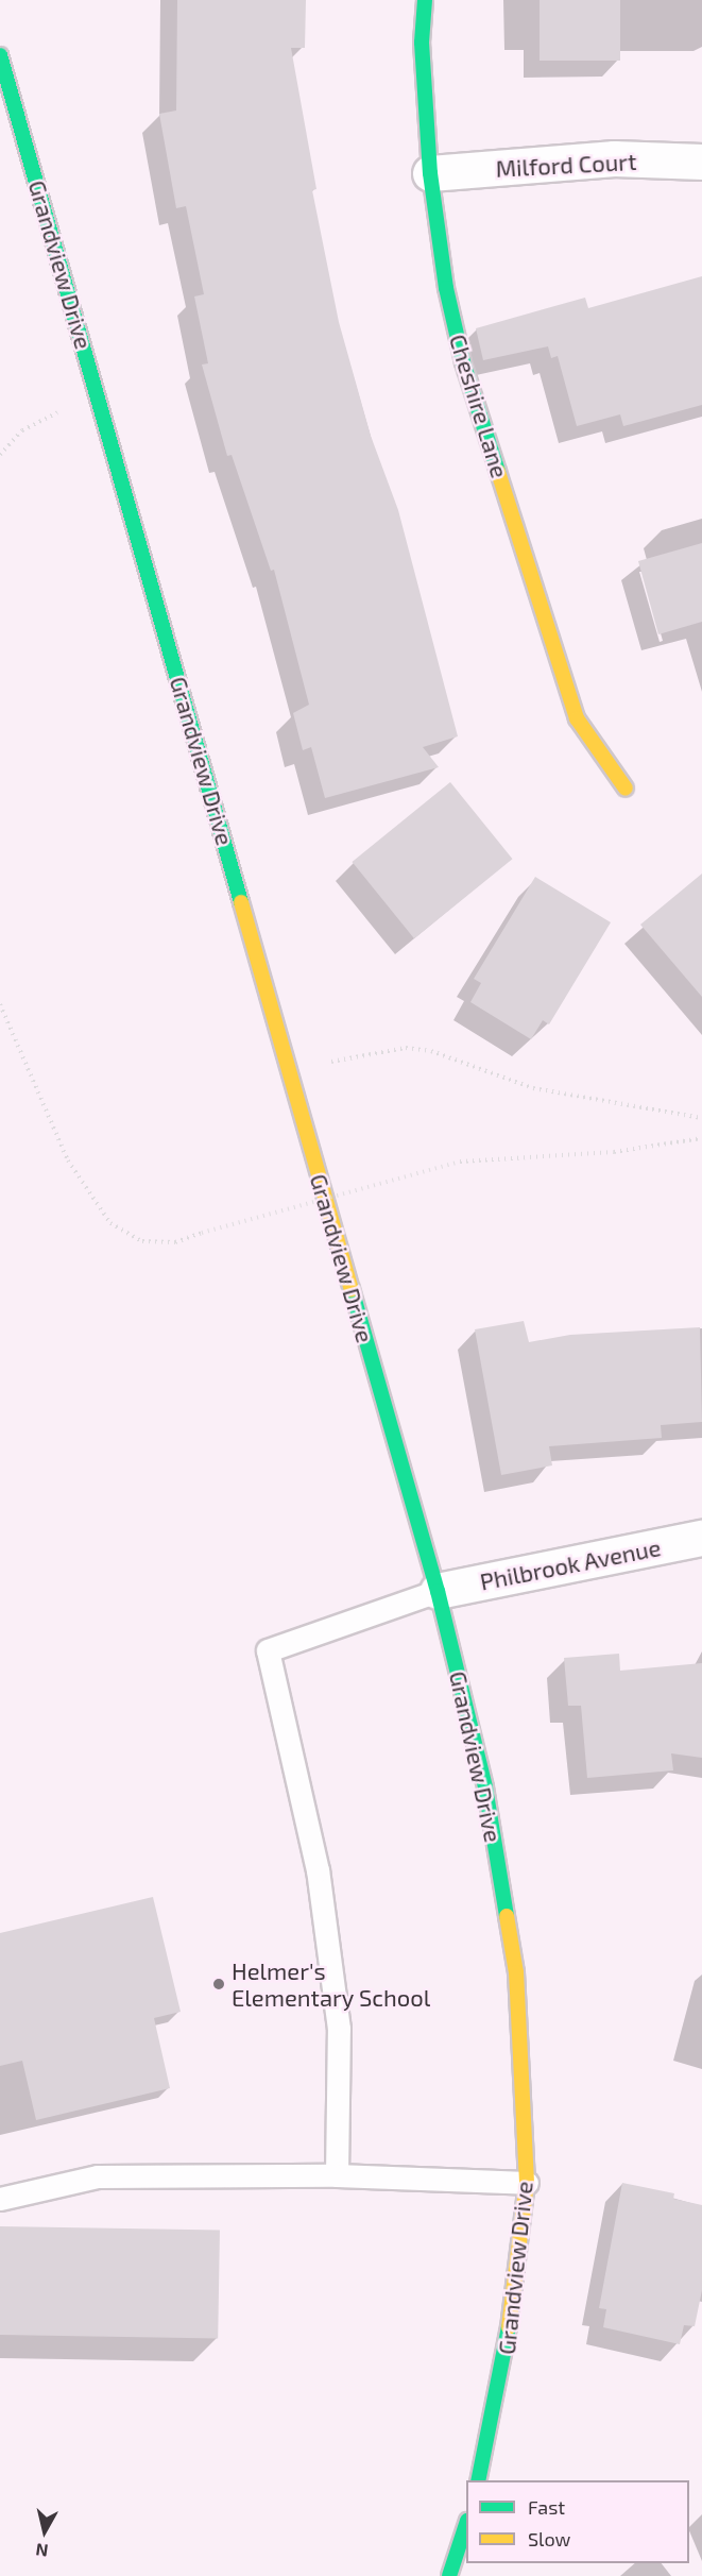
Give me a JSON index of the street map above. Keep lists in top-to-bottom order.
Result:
{
  "streets": {
    "street": [
      "Milford Court",
      "Grandview Drive",
      "Cheshire Lane",
      "Philbrook Avenue"
    ]
  },
  "crossings": [
    ["Milford Court", "Cheshire Lane"],
    ["Grandview Drive", "Philbrook Avenue"]
  ],
  "places": ["Helmer's Elementary School"],
  "legend": ["Fast", "Slow"],
  "north": "bottom"
}
